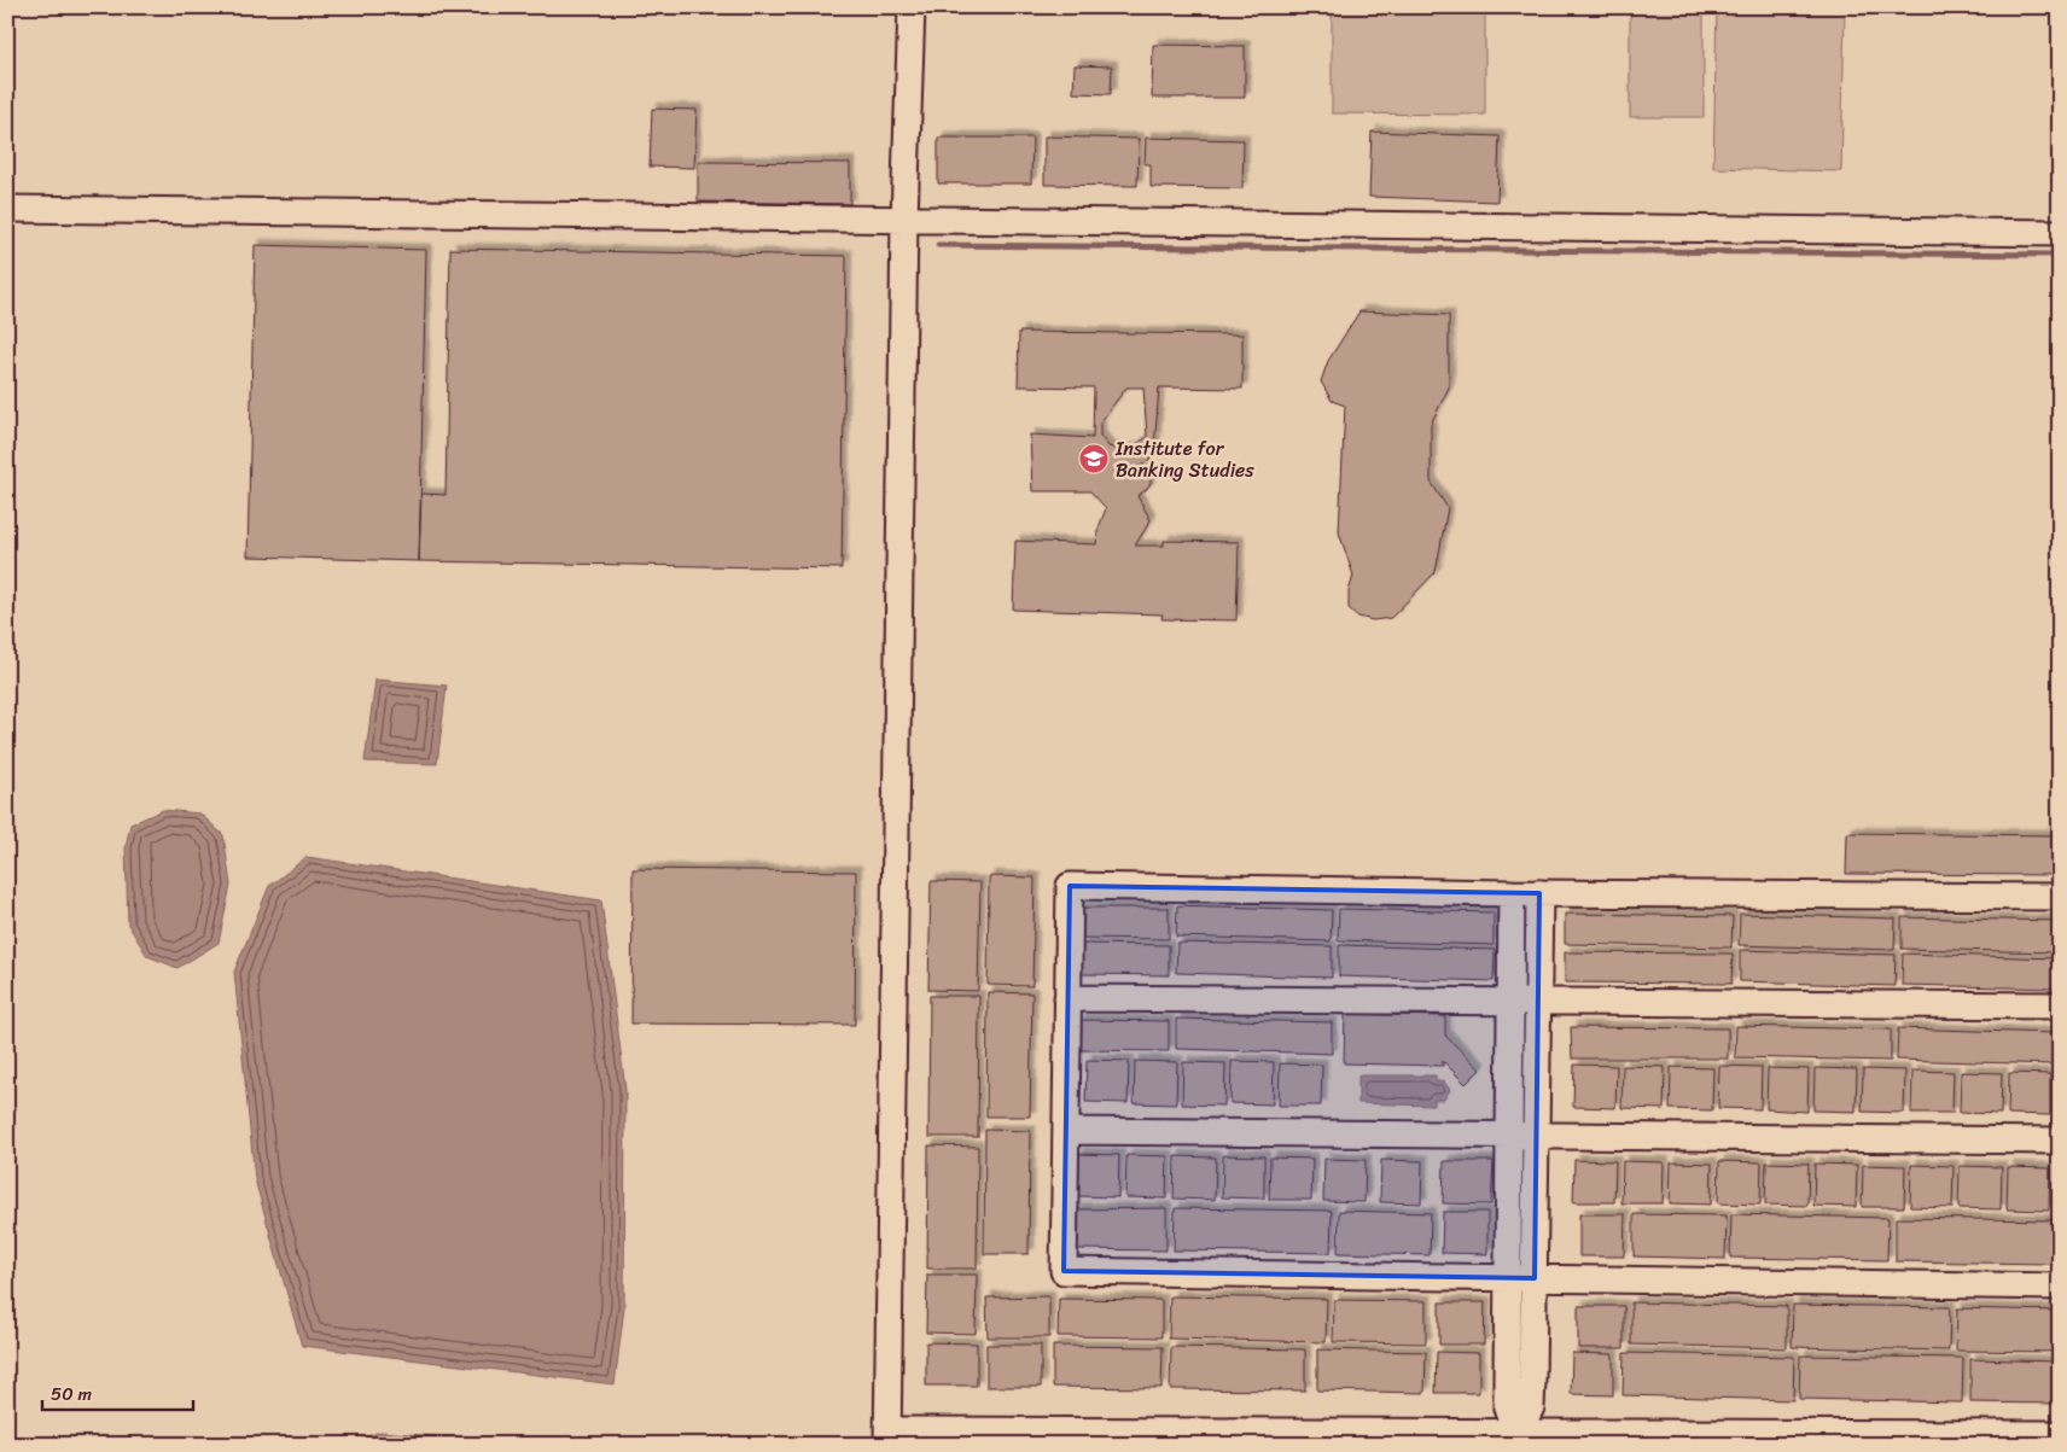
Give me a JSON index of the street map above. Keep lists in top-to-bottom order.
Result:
{
  "places": {
    "school or university": ["Institute for Banking Studies"]
  },
  "scale_bar": "50 m"
}
